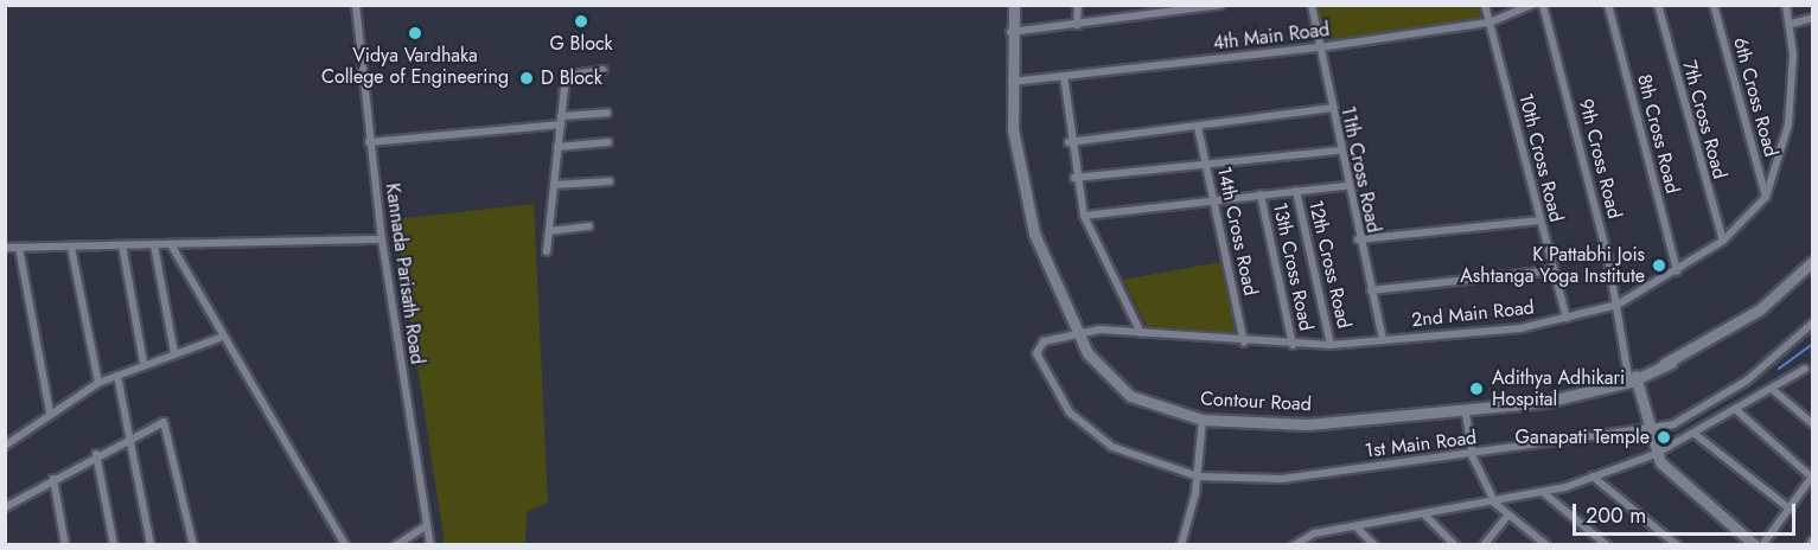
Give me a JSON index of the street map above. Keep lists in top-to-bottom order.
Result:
{
  "streets": {
    "main road": ["Contour Road"],
    "street": [
      "4th Main Road",
      "6th Cross Road",
      "7th Cross Road",
      "8th Cross Road",
      "10th Cross Road",
      "9th Cross Road",
      "11th Cross Road",
      "14th Cross Road",
      "12th Cross Road",
      "13th Cross Road",
      "Kannada Parisath Road",
      "2nd Main Road",
      "1st Main Road"
    ]
  },
  "crossings": [
    ["4th Main Road", "10th Cross Road"],
    ["4th Main Road", "11th Cross Road"],
    ["4th Main Road", "Contour Road"],
    ["6th Cross Road", "2nd Main Road"],
    ["7th Cross Road", "2nd Main Road"],
    ["8th Cross Road", "2nd Main Road"],
    ["10th Cross Road", "2nd Main Road"],
    ["9th Cross Road", "2nd Main Road"],
    ["9th Cross Road", "Contour Road"],
    ["11th Cross Road", "2nd Main Road"],
    ["14th Cross Road", "2nd Main Road"],
    ["12th Cross Road", "2nd Main Road"],
    ["13th Cross Road", "2nd Main Road"],
    ["2nd Main Road", "Contour Road"],
    ["2nd Main Road", "1st Main Road"],
    ["Contour Road", "1st Main Road"]
  ],
  "places": [
    "G Block",
    "Vidya Vardhaka College of Engineering",
    "D Block",
    "K Pattabhi Jois Ashtanga Yoga Institute",
    "Adithya Adhikari Hospital",
    "Ganapati Temple"
  ],
  "scale_bar": "200 m"
}
